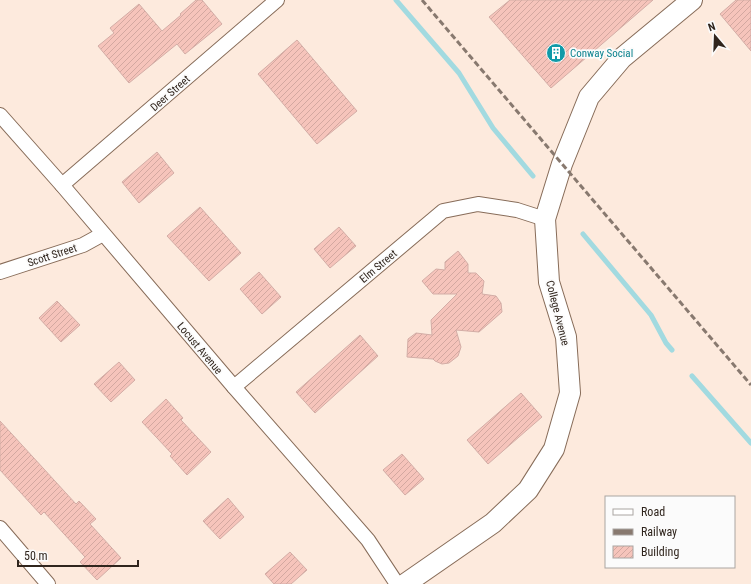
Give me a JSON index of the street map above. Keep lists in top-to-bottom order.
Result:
{
  "streets": {
    "street": [
      "Deer Street",
      "Scott Street",
      "Elm Street",
      "College Avenue",
      "Locust Avenue"
    ]
  },
  "crossings": [
    ["Deer Street", "Locust Avenue"],
    ["Scott Street", "Locust Avenue"],
    ["Elm Street", "College Avenue"],
    ["Elm Street", "Locust Avenue"]
  ],
  "places": {
    "building": ["Conway Social"]
  },
  "legend": ["Road", "Railway", "Building"],
  "scale_bar": "50 m",
  "north": "top"
}
